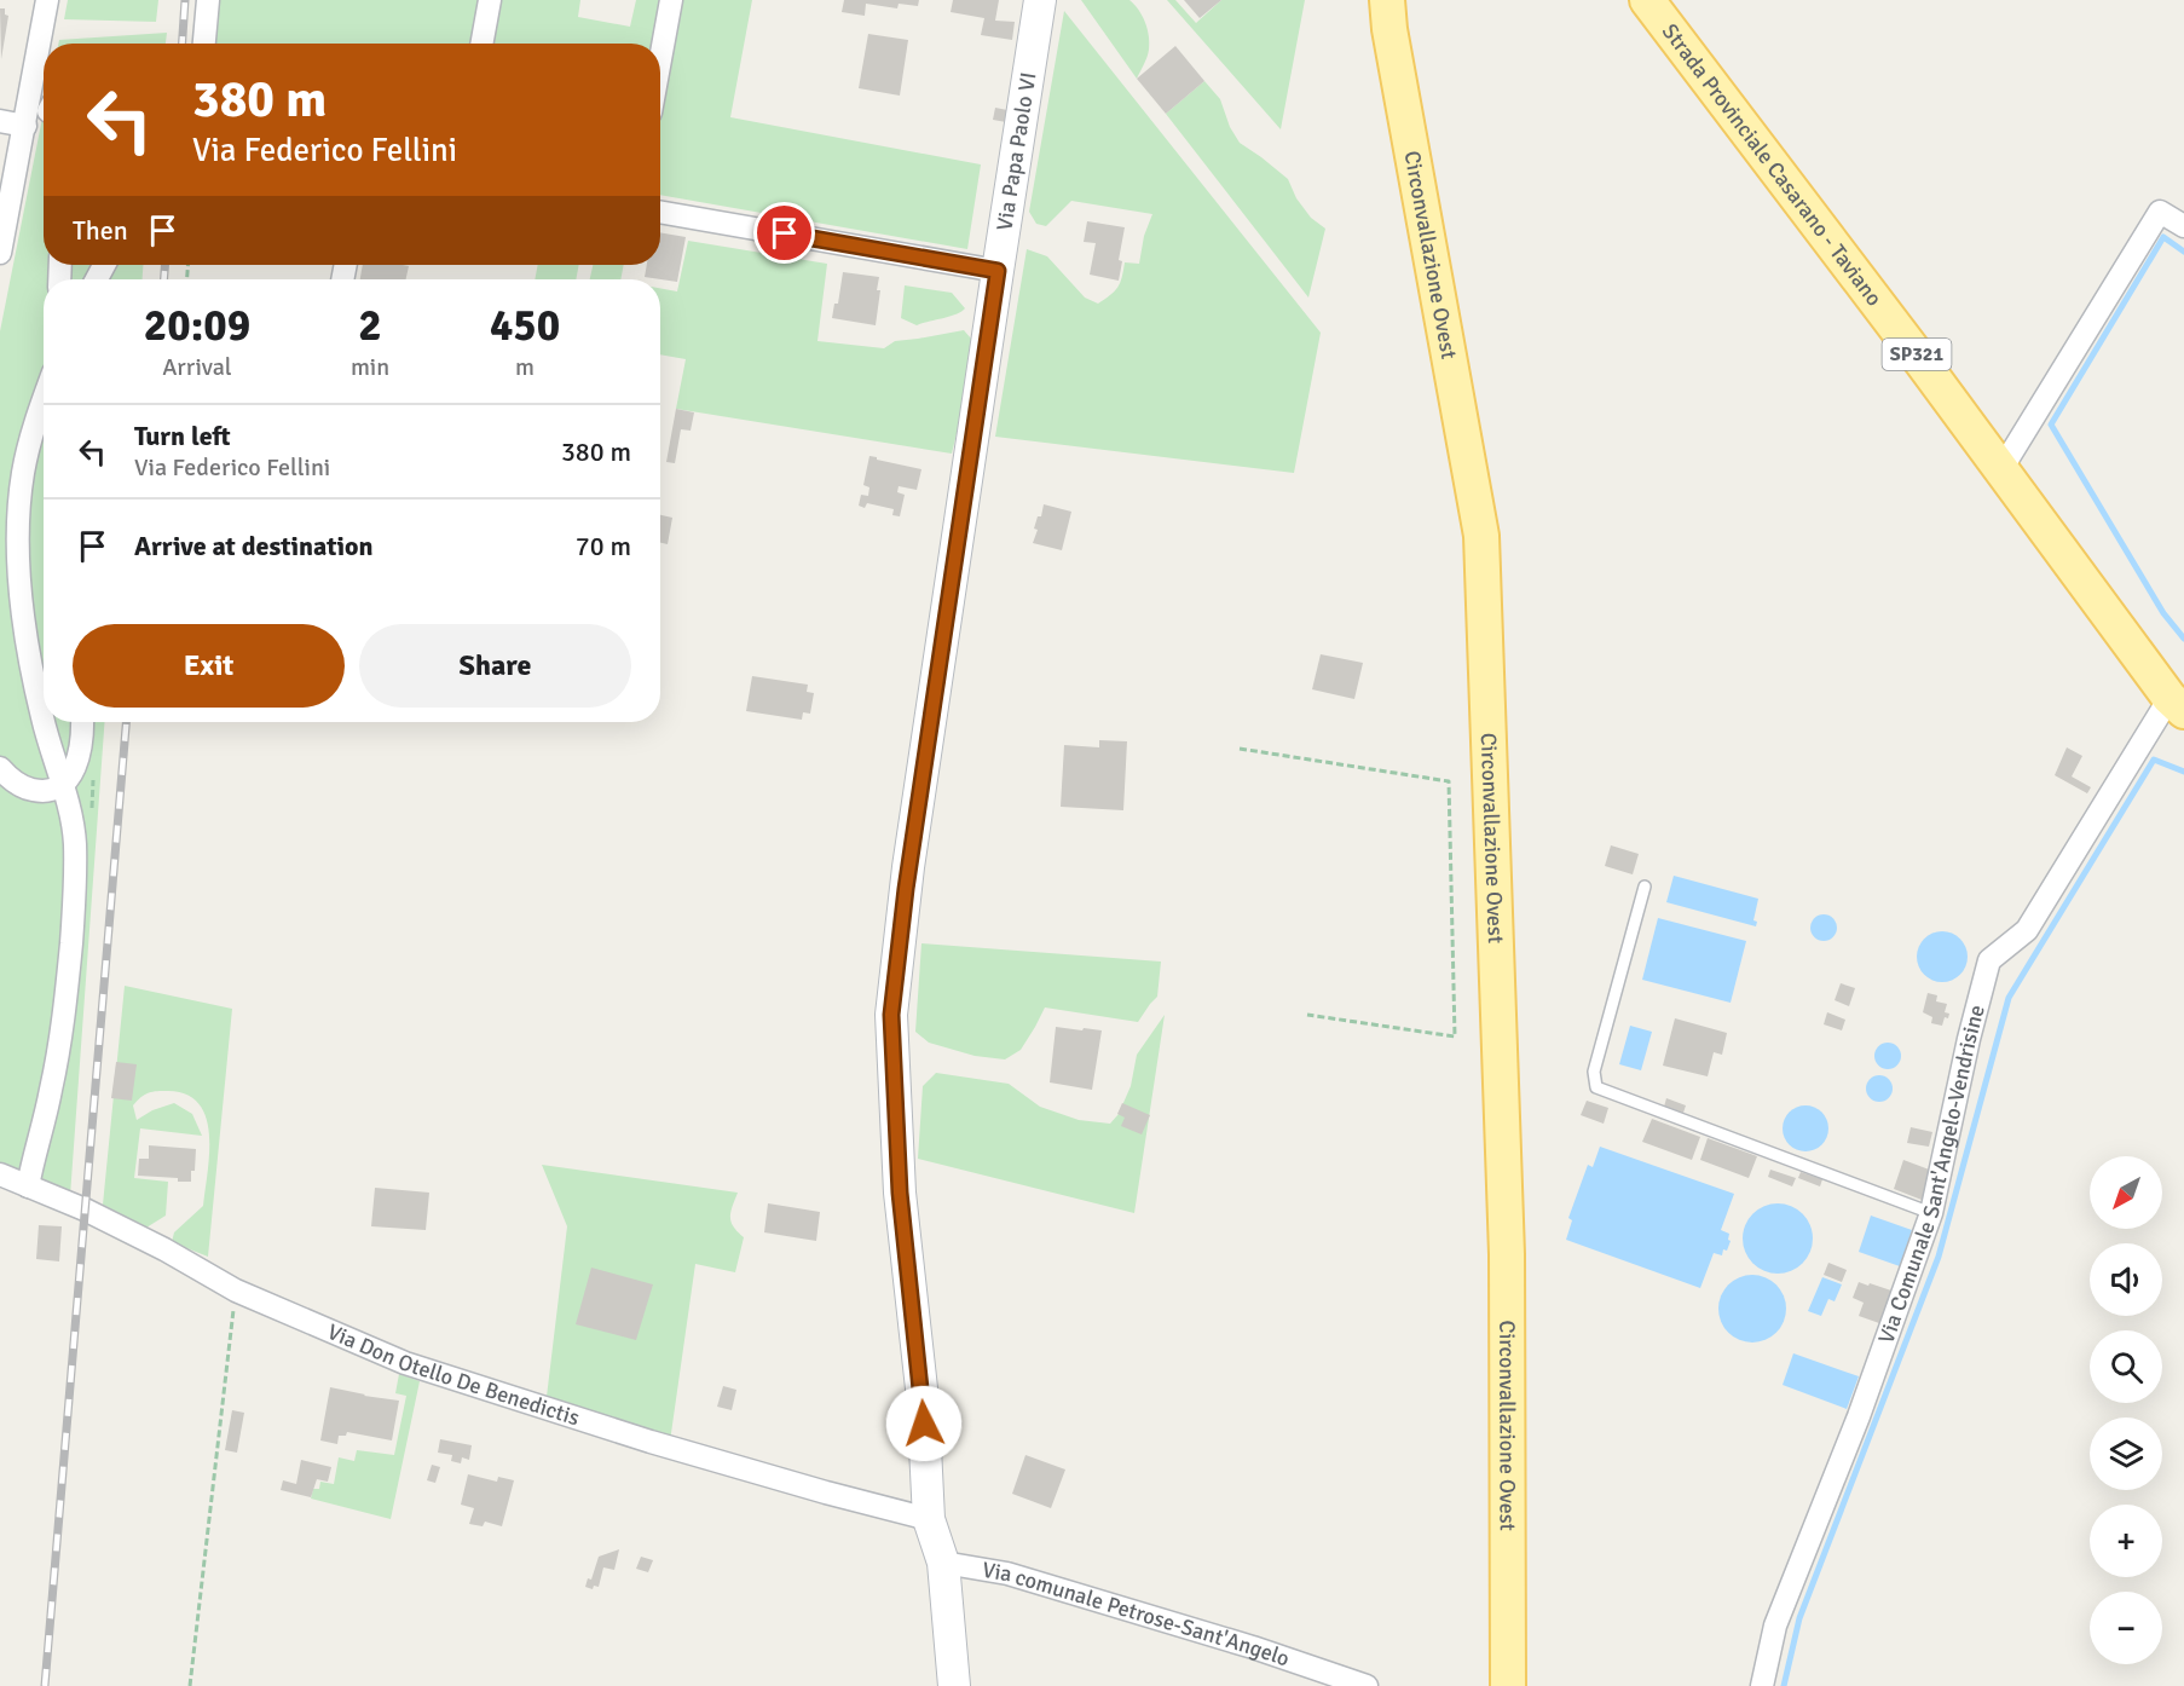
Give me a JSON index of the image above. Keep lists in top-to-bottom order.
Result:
{
  "streets": {
    "main road": ["Strada Provinciale Casarano - Taviano", "Circonvallazione Ovest", "SP321"],
    "street": [
      "Via Papa Paolo VI",
      "Via Comunale Sant'Angelo-Vendrisine",
      "Via Don Otello De Benedictis",
      "Via comunale Petrose-Sant'Angelo"
    ]
  },
  "crossings": [
    ["Via Papa Paolo VI", "Via Don Otello De Benedictis"],
    ["Via Papa Paolo VI", "Via comunale Petrose-Sant'Angelo"],
    ["Strada Provinciale Casarano - Taviano", "Via Comunale Sant'Angelo-Vendrisine"]
  ],
  "north": "bottom left",
  "page": {
    "turn": ["380 m", "Via Federico Fellini"],
    "then": "Then",
    "eta": [
      "20:09",
      "Arrival",
      "2",
      "min",
      "450",
      "m"
    ],
    "list": [
      {
        "name": "Turn left",
        "note": "Via Federico Fellini",
        "value": "380 m"
      },
      {
        "name": "Arrive at destination",
        "value": "70 m"
      }
    ],
    "buttons": ["Exit", "Share"],
    "map_buttons": ["+", "−"]
  }
}
